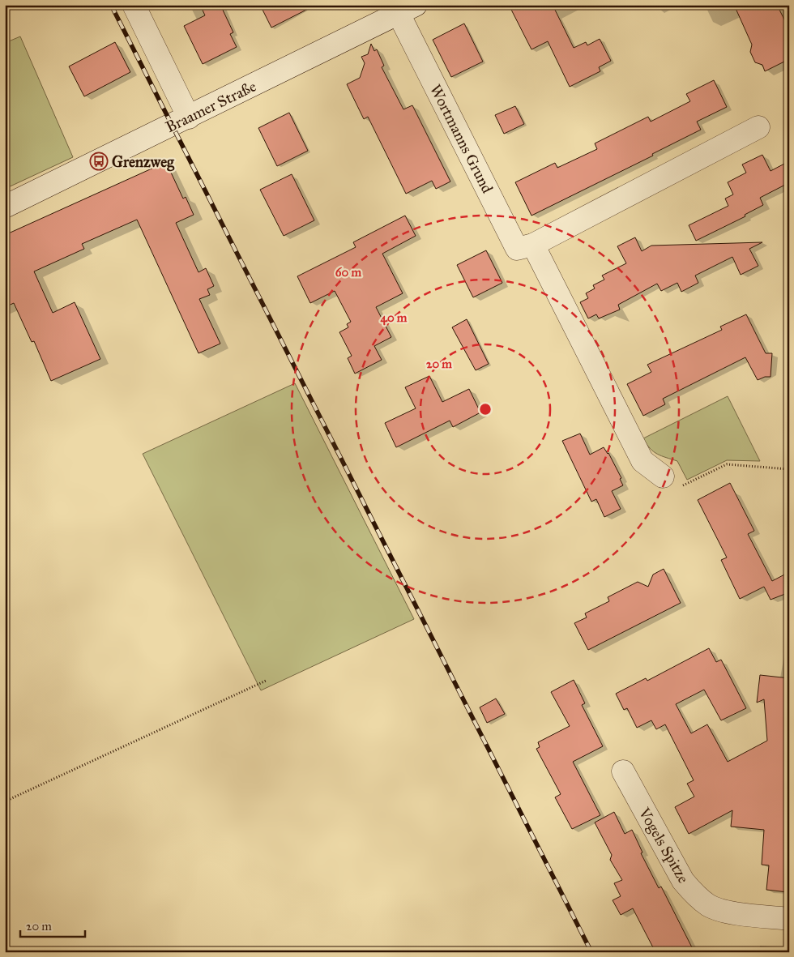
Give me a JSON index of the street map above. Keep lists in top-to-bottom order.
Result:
{
  "streets": {
    "street": ["Braamer Straße", "Wortmanns Grund", "Vogels Spitze"]
  },
  "crossings": [
    ["Braamer Straße", "Wortmanns Grund"]
  ],
  "places": {
    "bus stop": ["Grenzweg"]
  },
  "scale_bar": "20 m",
  "rings": ["60 m", "40 m", "20 m"]
}
